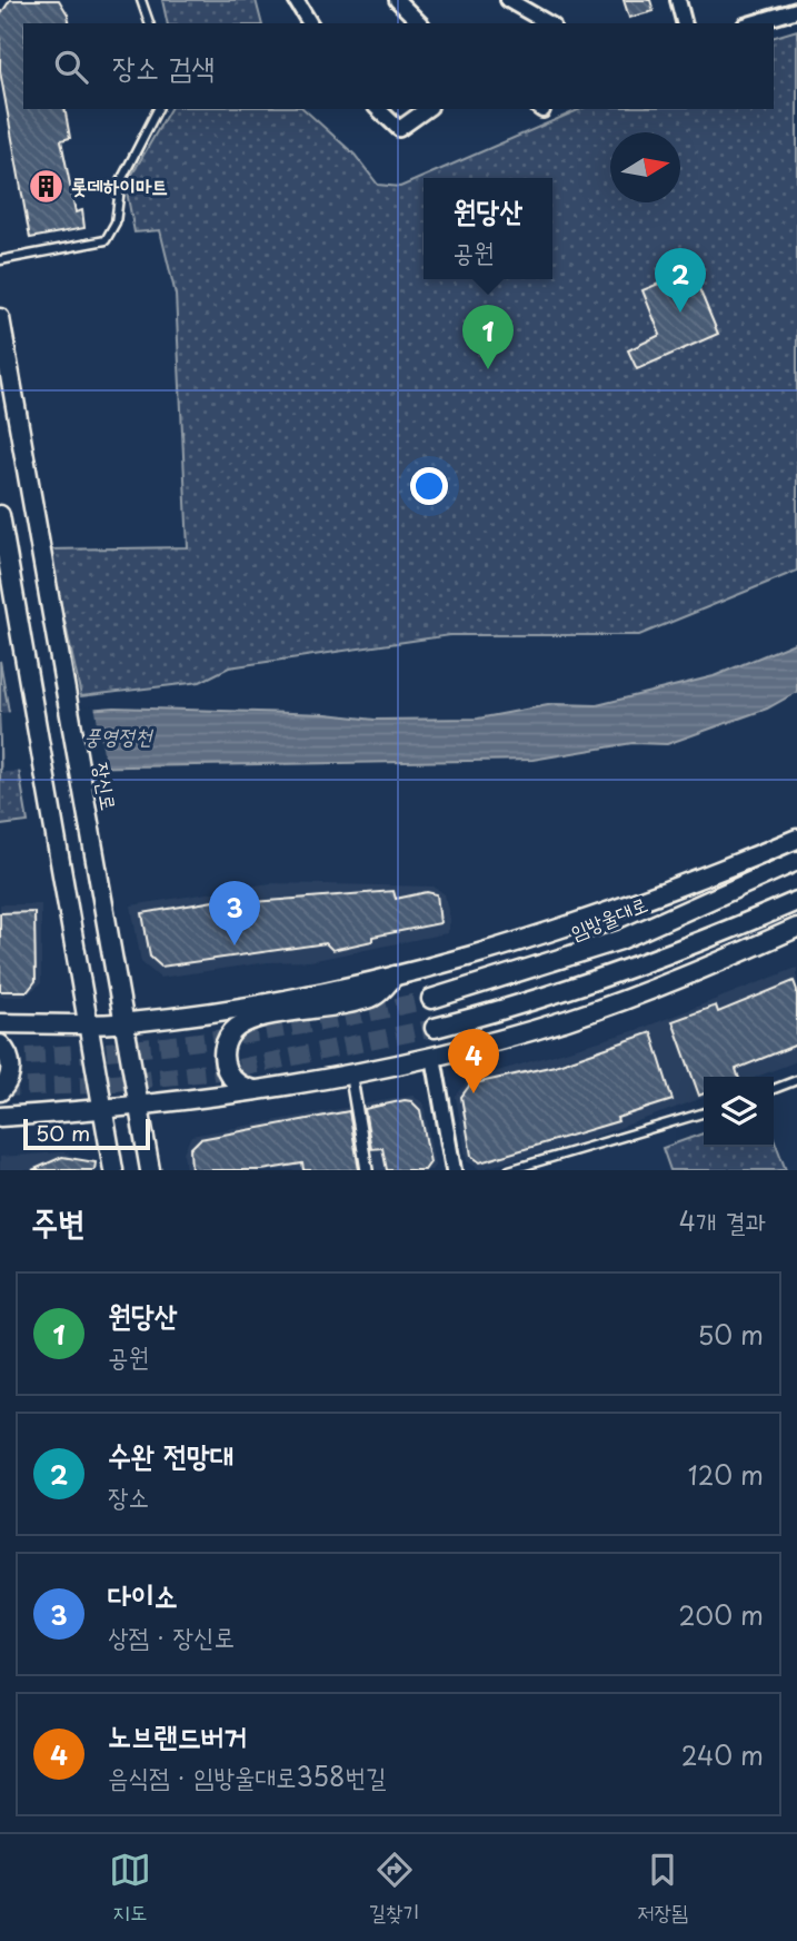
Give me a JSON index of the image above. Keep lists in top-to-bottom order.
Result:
{
  "streets": {
    "main road": ["장신로", "임방울대로"]
  },
  "water": ["풍영정천"],
  "places": {
    "building": ["롯데하이마트"]
  },
  "scale_bar": "50 m",
  "north": "right",
  "page": {
    "search": "장소 검색",
    "popup": ["원당산", "공원"],
    "pins": [
      "2",
      "1",
      "3",
      "4"
    ],
    "scale": "50 m",
    "heading": ["주변", "4개 결과"],
    "list": [
      {
        "mark": "1",
        "name": "원당산",
        "note": "공원",
        "value": "50 m"
      },
      {
        "mark": "2",
        "name": "수완 전망대",
        "note": "장소",
        "value": "120 m"
      },
      {
        "mark": "3",
        "name": "다이소",
        "note": "상점 · 장신로",
        "value": "200 m"
      },
      {
        "mark": "4",
        "name": "노브랜드버거",
        "note": "음식점 · 임방울대로358번길",
        "value": "240 m"
      }
    ],
    "nav": ["지도", "길찾기", "저장됨"]
  }
}
